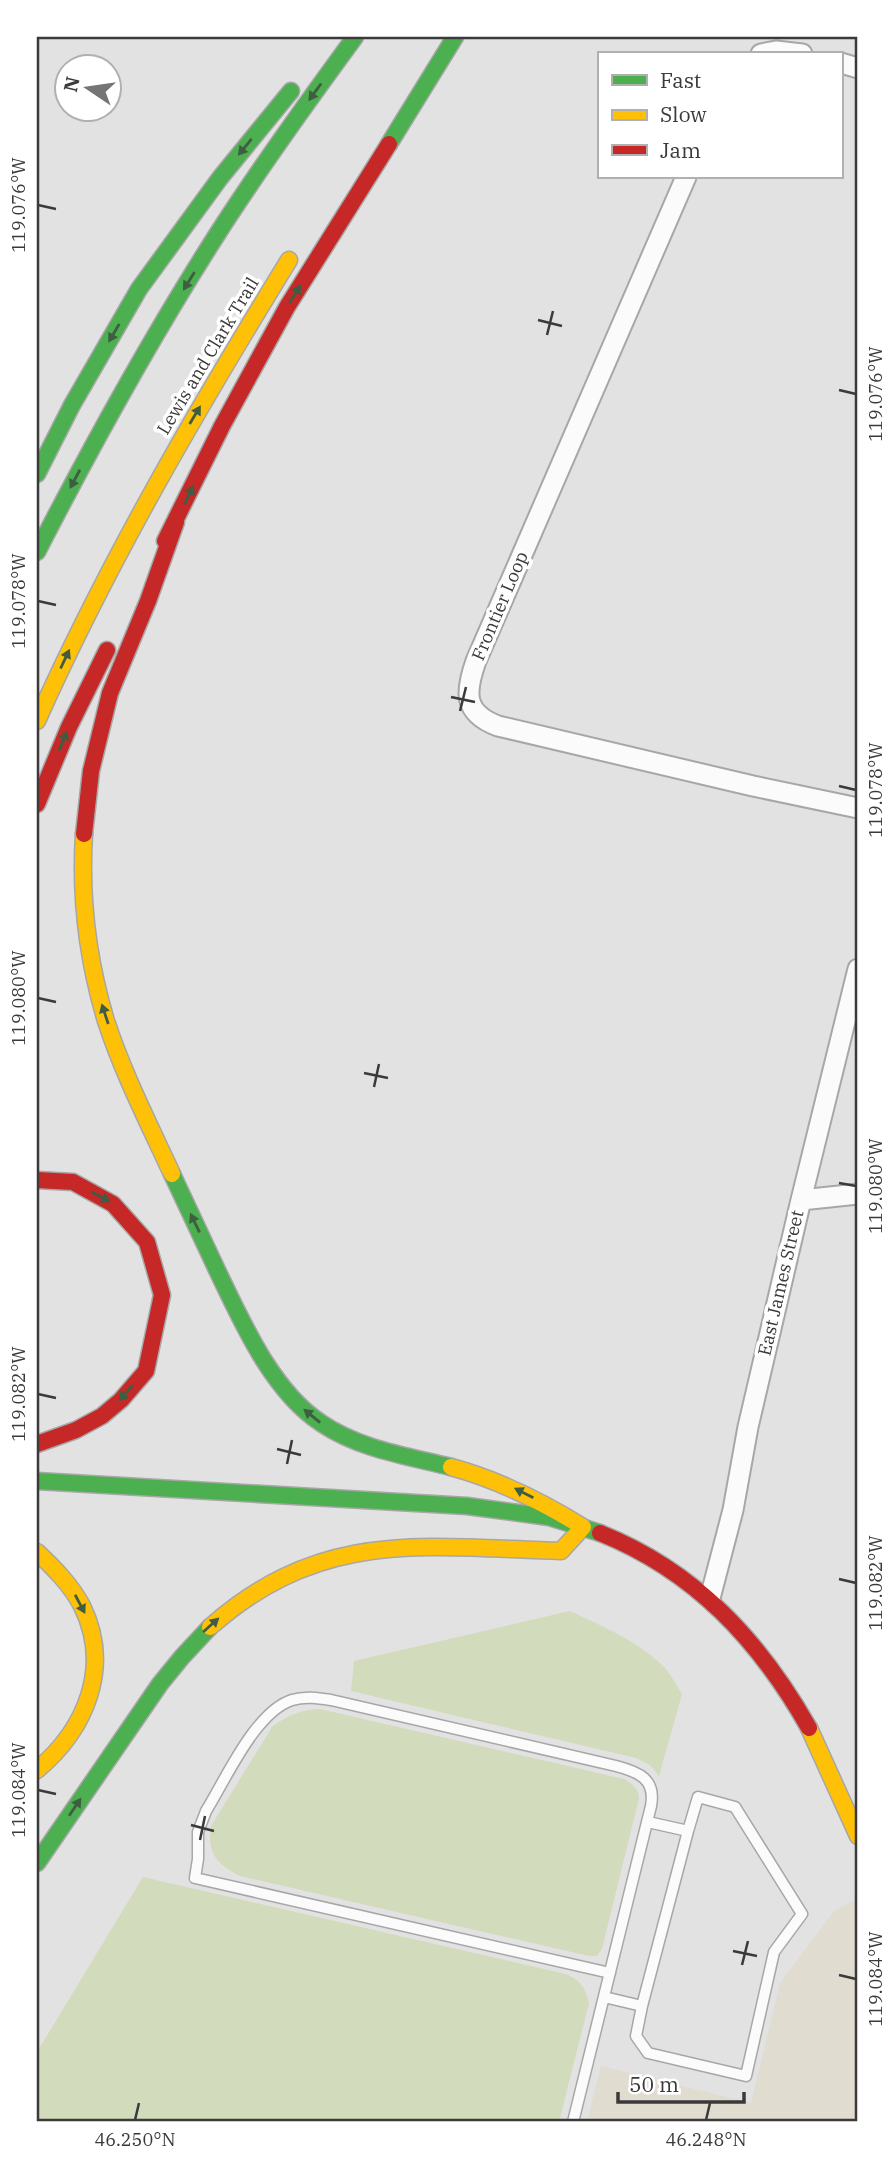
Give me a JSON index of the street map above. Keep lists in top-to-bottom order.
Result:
{
  "streets": {
    "main road": ["Lewis and Clark Trail"],
    "street": ["Frontier Loop", "East James Street"]
  },
  "legend": ["Fast", "Slow", "Jam"],
  "scale_bar": "50 m",
  "north": "left",
  "coordinates": [
    "119.076°W",
    "119.078°W",
    "119.080°W",
    "119.082°W",
    "119.084°W",
    "46.250°N",
    "46.248°N"
  ]
}
